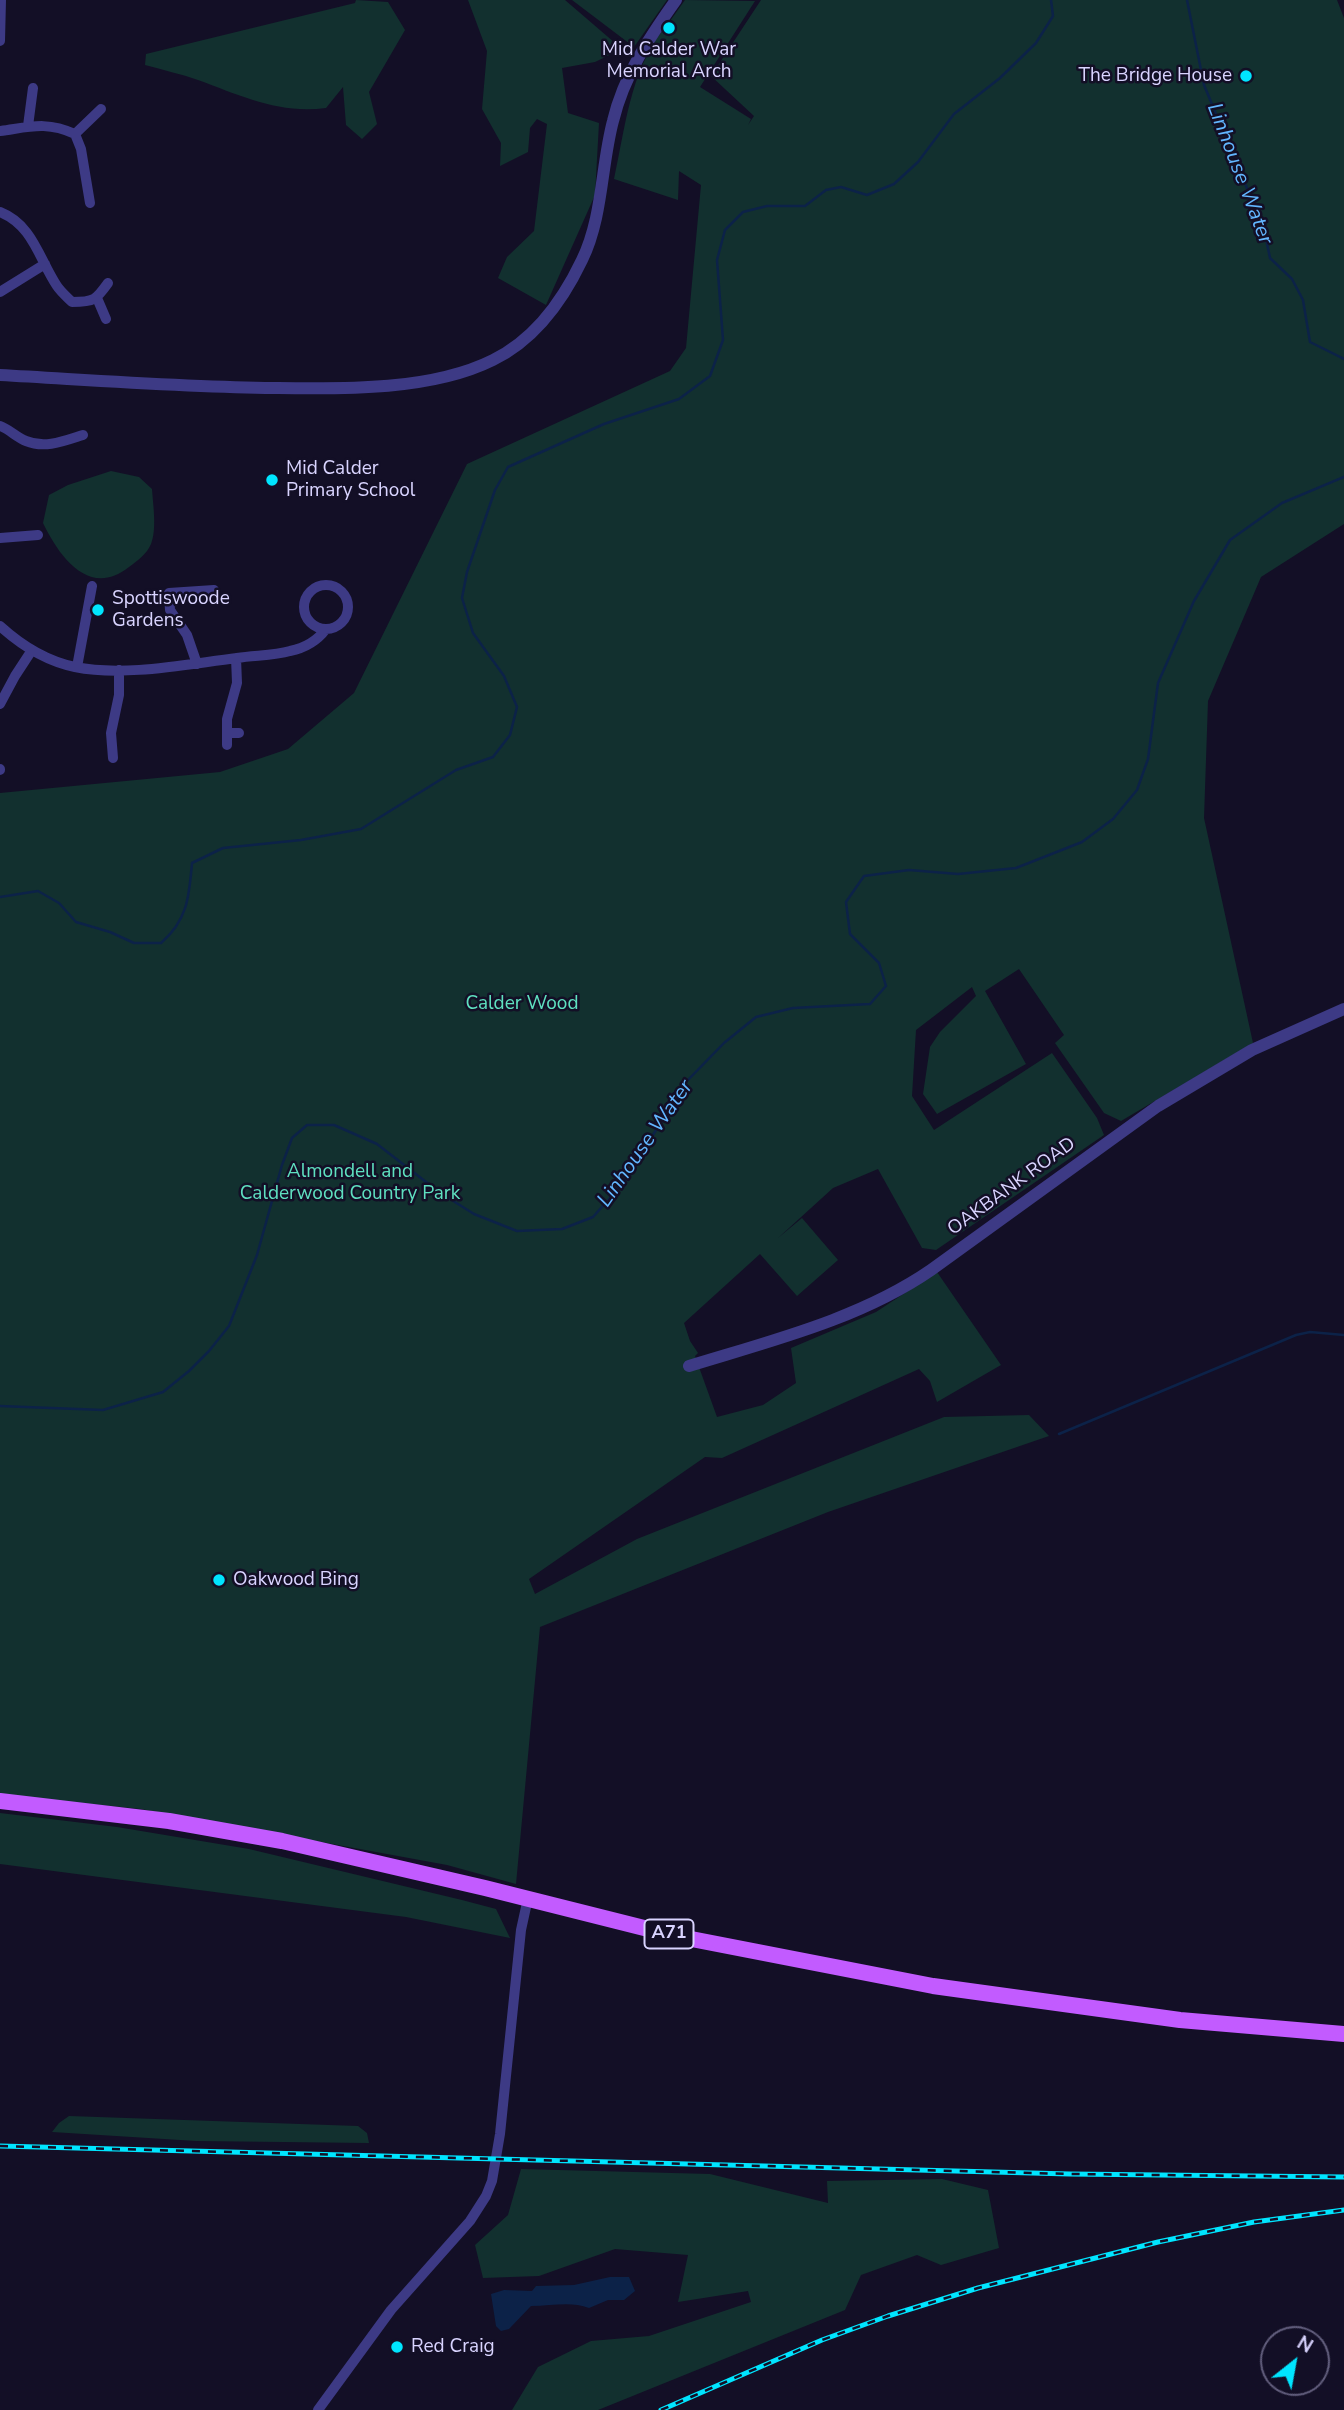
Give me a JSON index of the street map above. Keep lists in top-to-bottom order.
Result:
{
  "streets": {
    "main road": ["A71"],
    "street": ["OAKBANK ROAD"]
  },
  "water": ["Linhouse Water"],
  "parks": ["Calder Wood", "Almondell and Calderwood Country Park"],
  "places": [
    "Mid Calder War Memorial Arch",
    "The Bridge House",
    "Mid Calder Primary School",
    "Spottiswoode Gardens",
    "Oakwood Bing",
    "Red Craig"
  ],
  "north": "top right"
}
